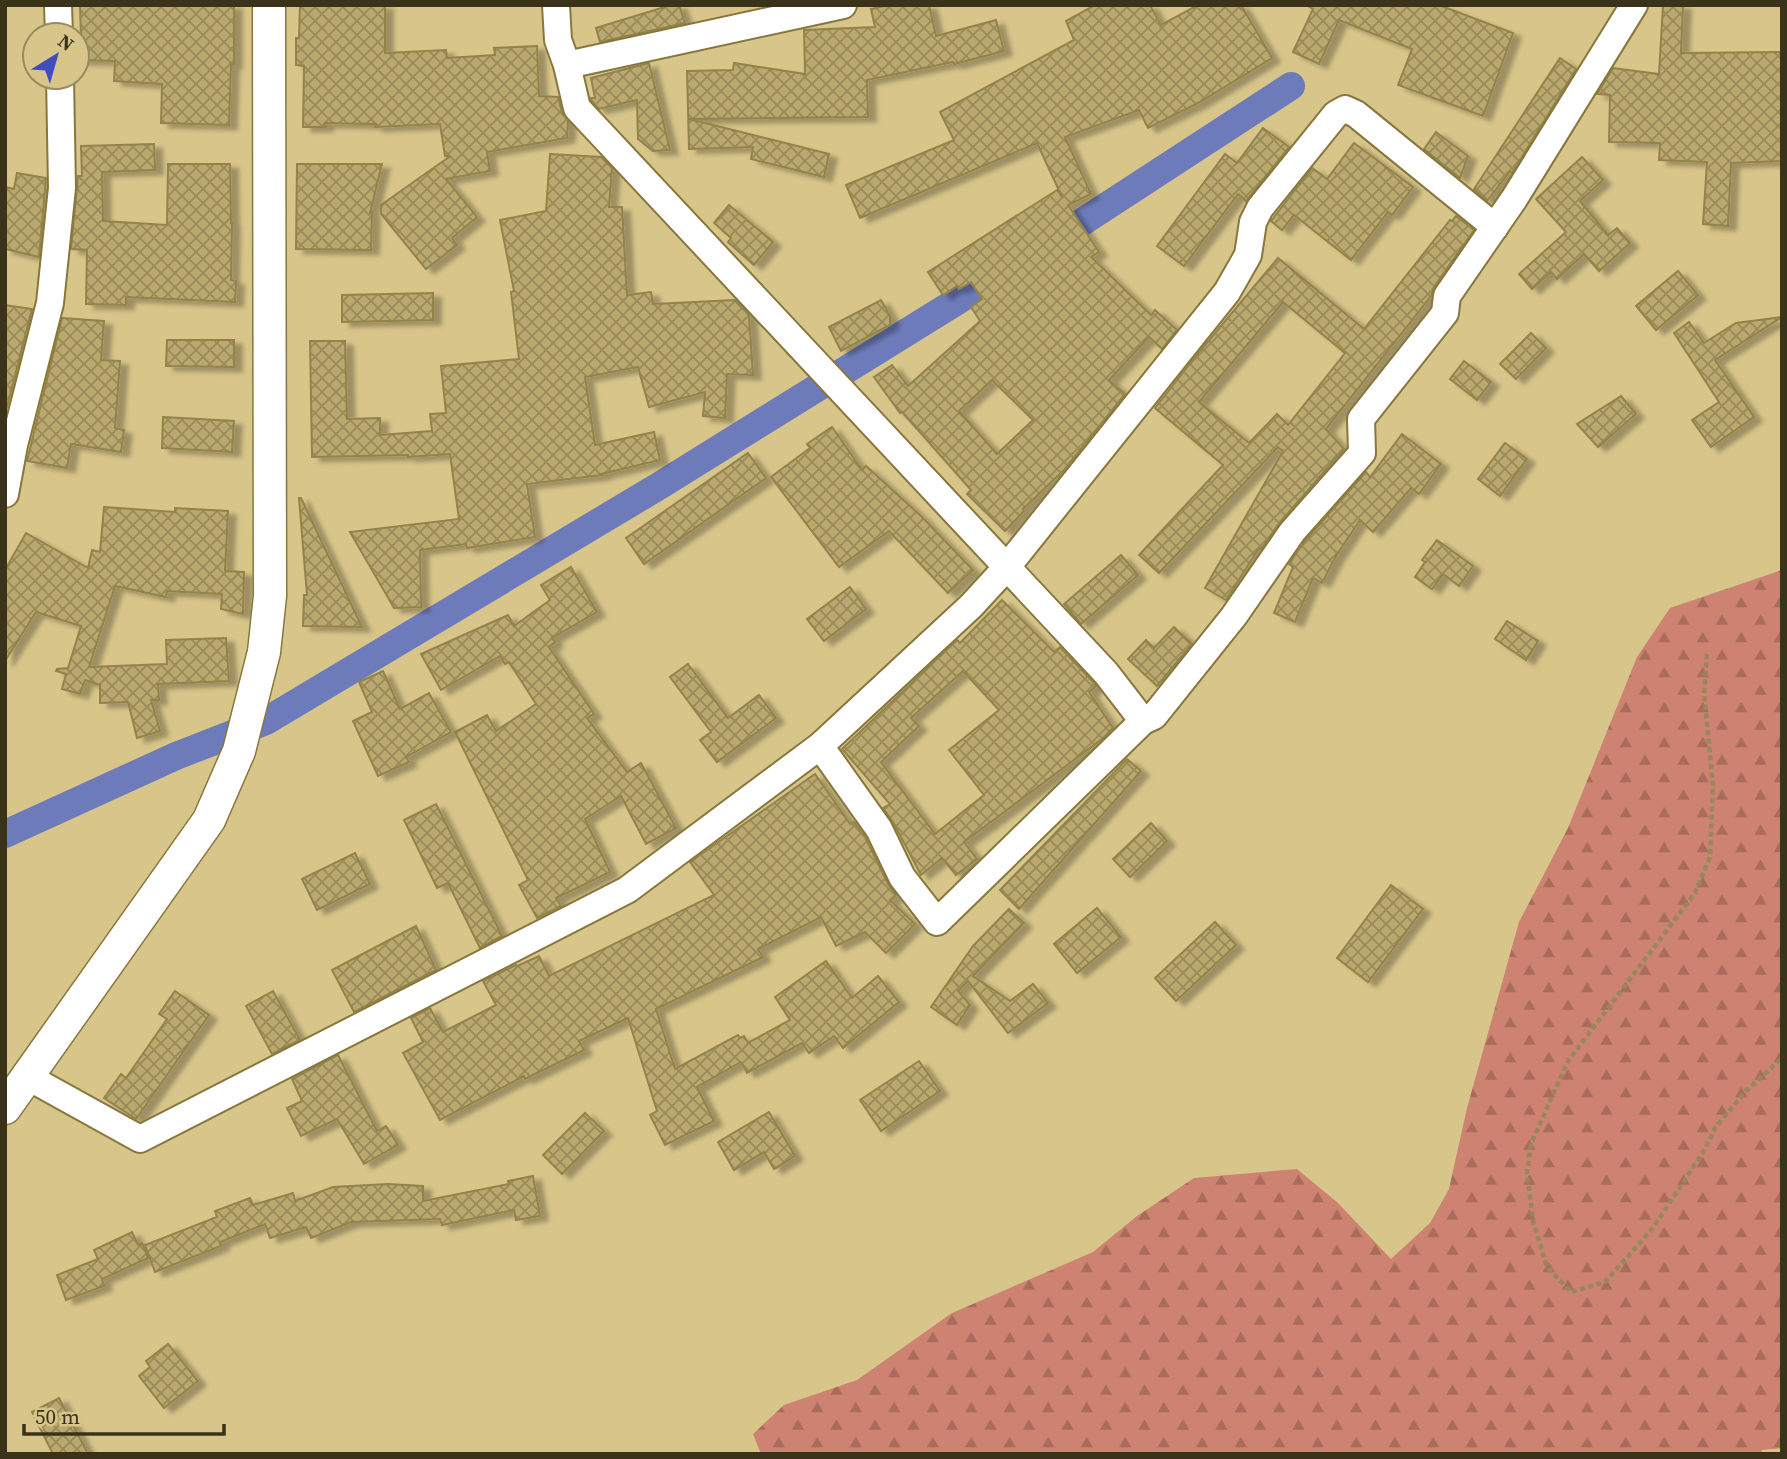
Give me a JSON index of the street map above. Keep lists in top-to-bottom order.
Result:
{
  "scale_bar": "50 m",
  "north": "top right"
}
